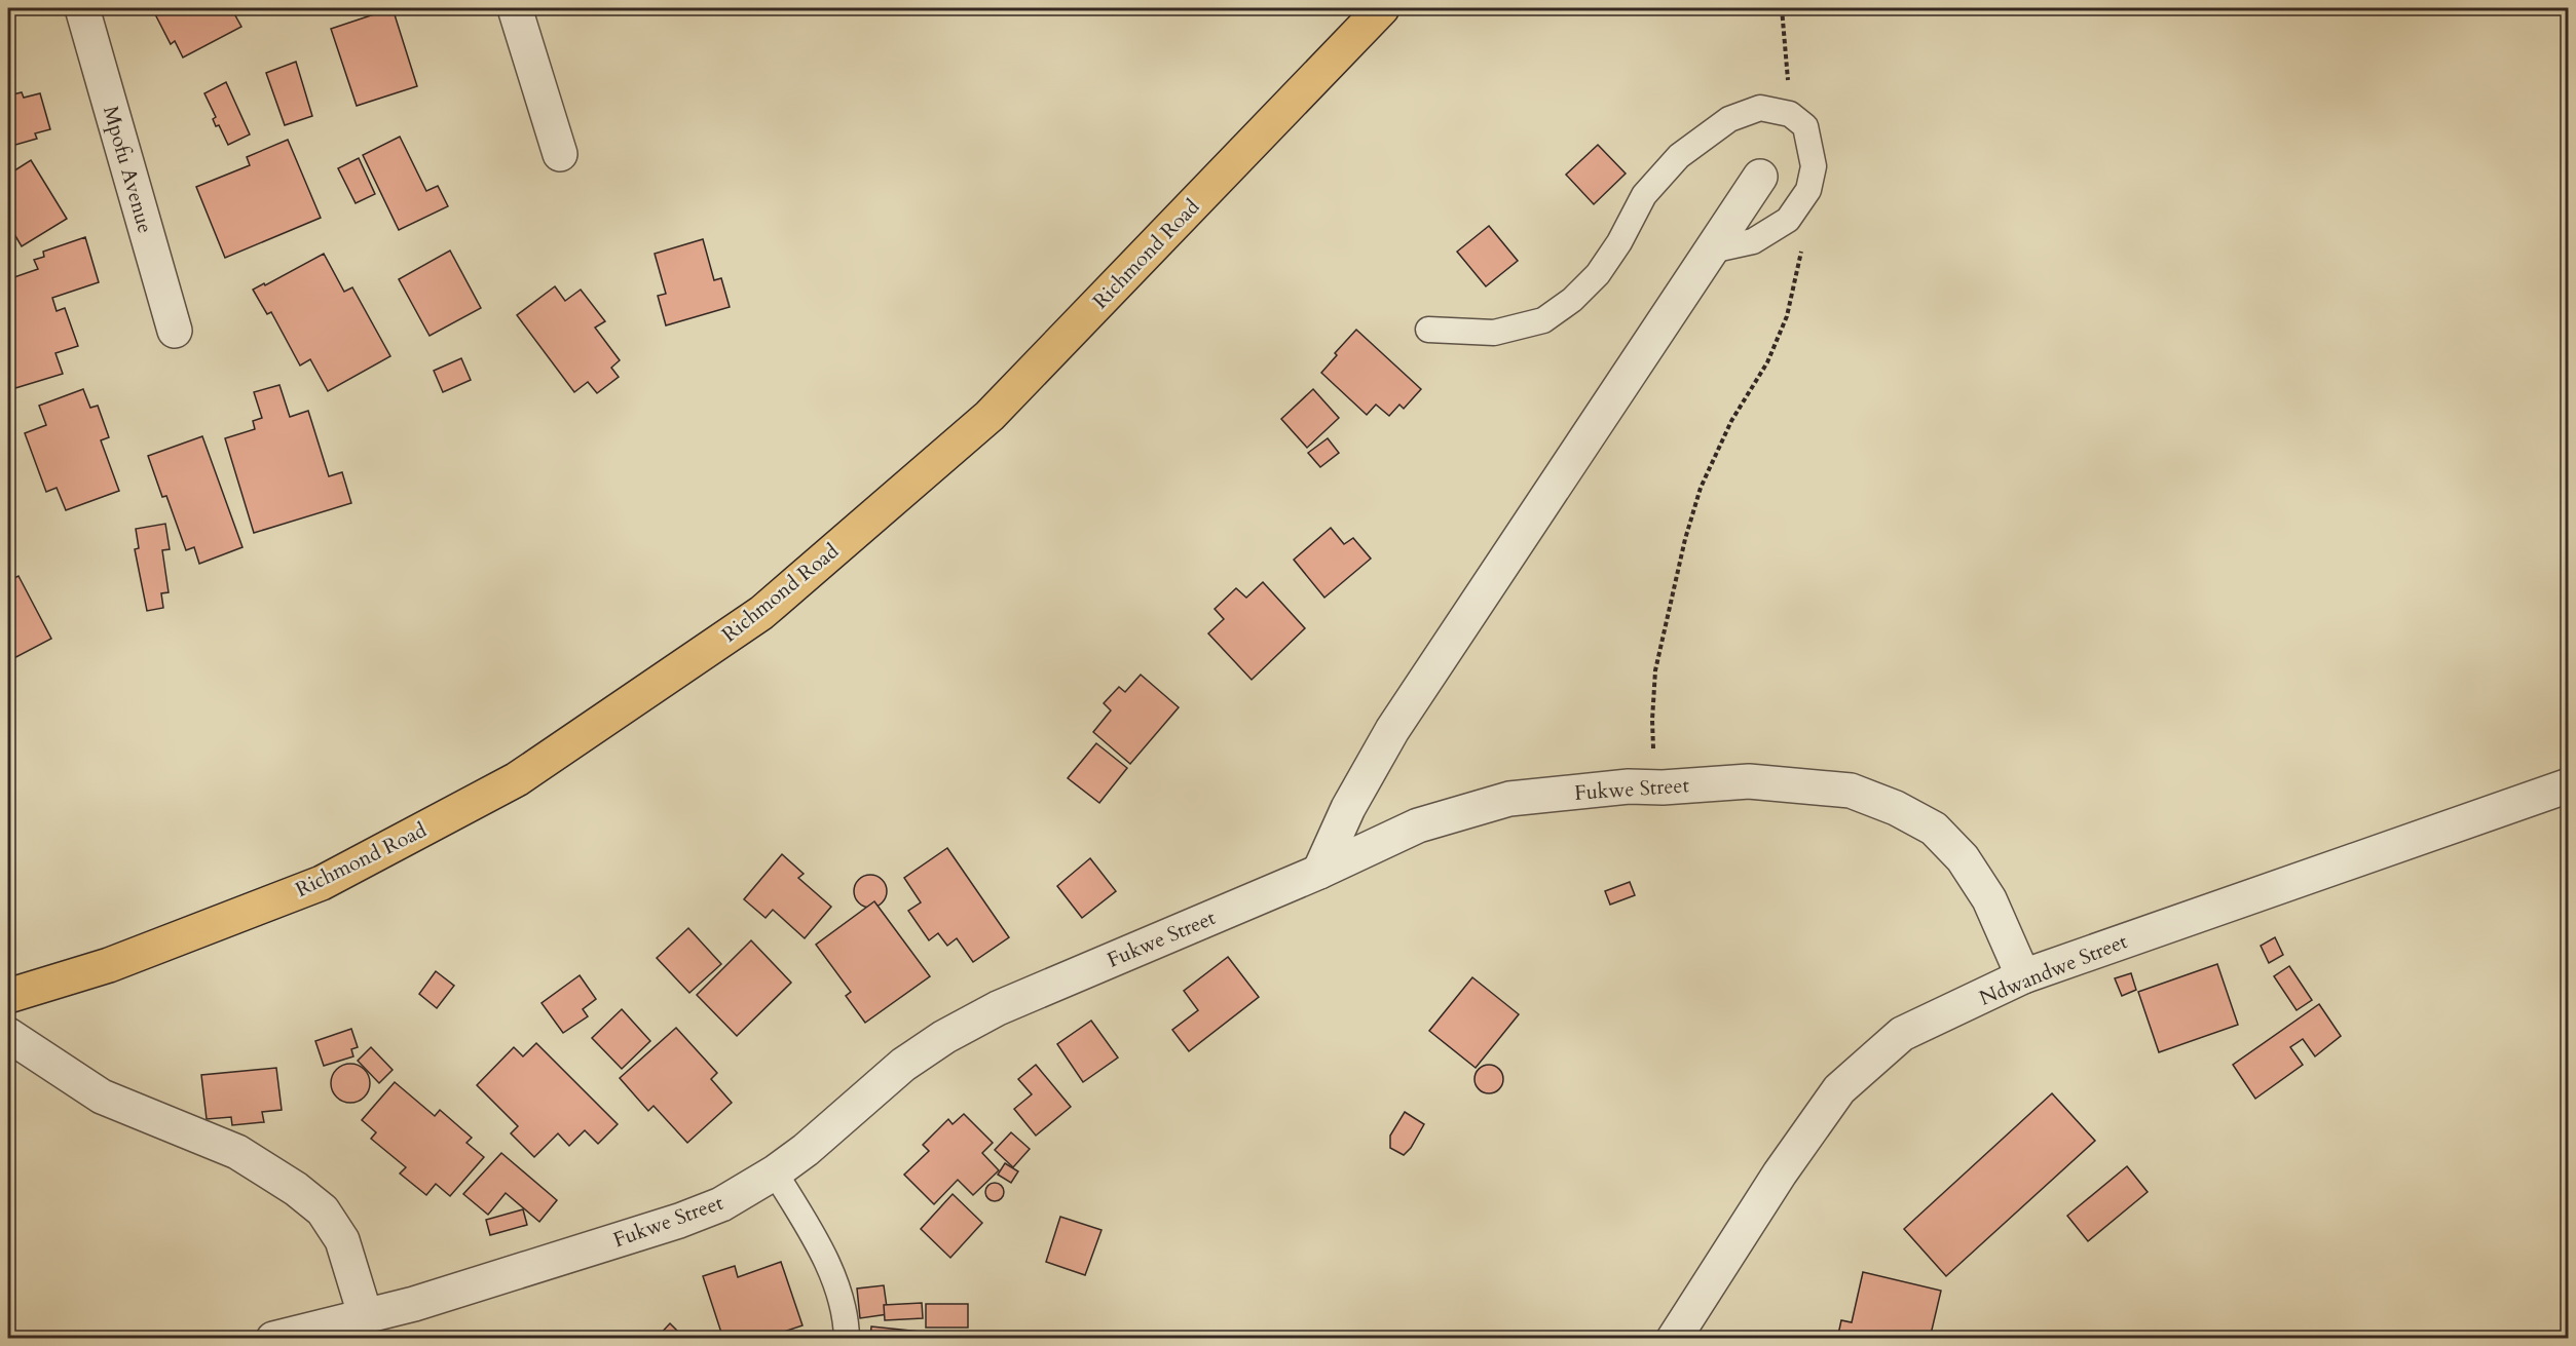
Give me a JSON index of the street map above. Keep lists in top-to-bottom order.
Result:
{
  "streets": {
    "highway": ["Richmond Road"],
    "street": ["Mpofu Avenue", "Fukwe Street", "Ndwandwe Street"]
  },
  "crossings": [
    ["Fukwe Street", "Ndwandwe Street"]
  ]
}
